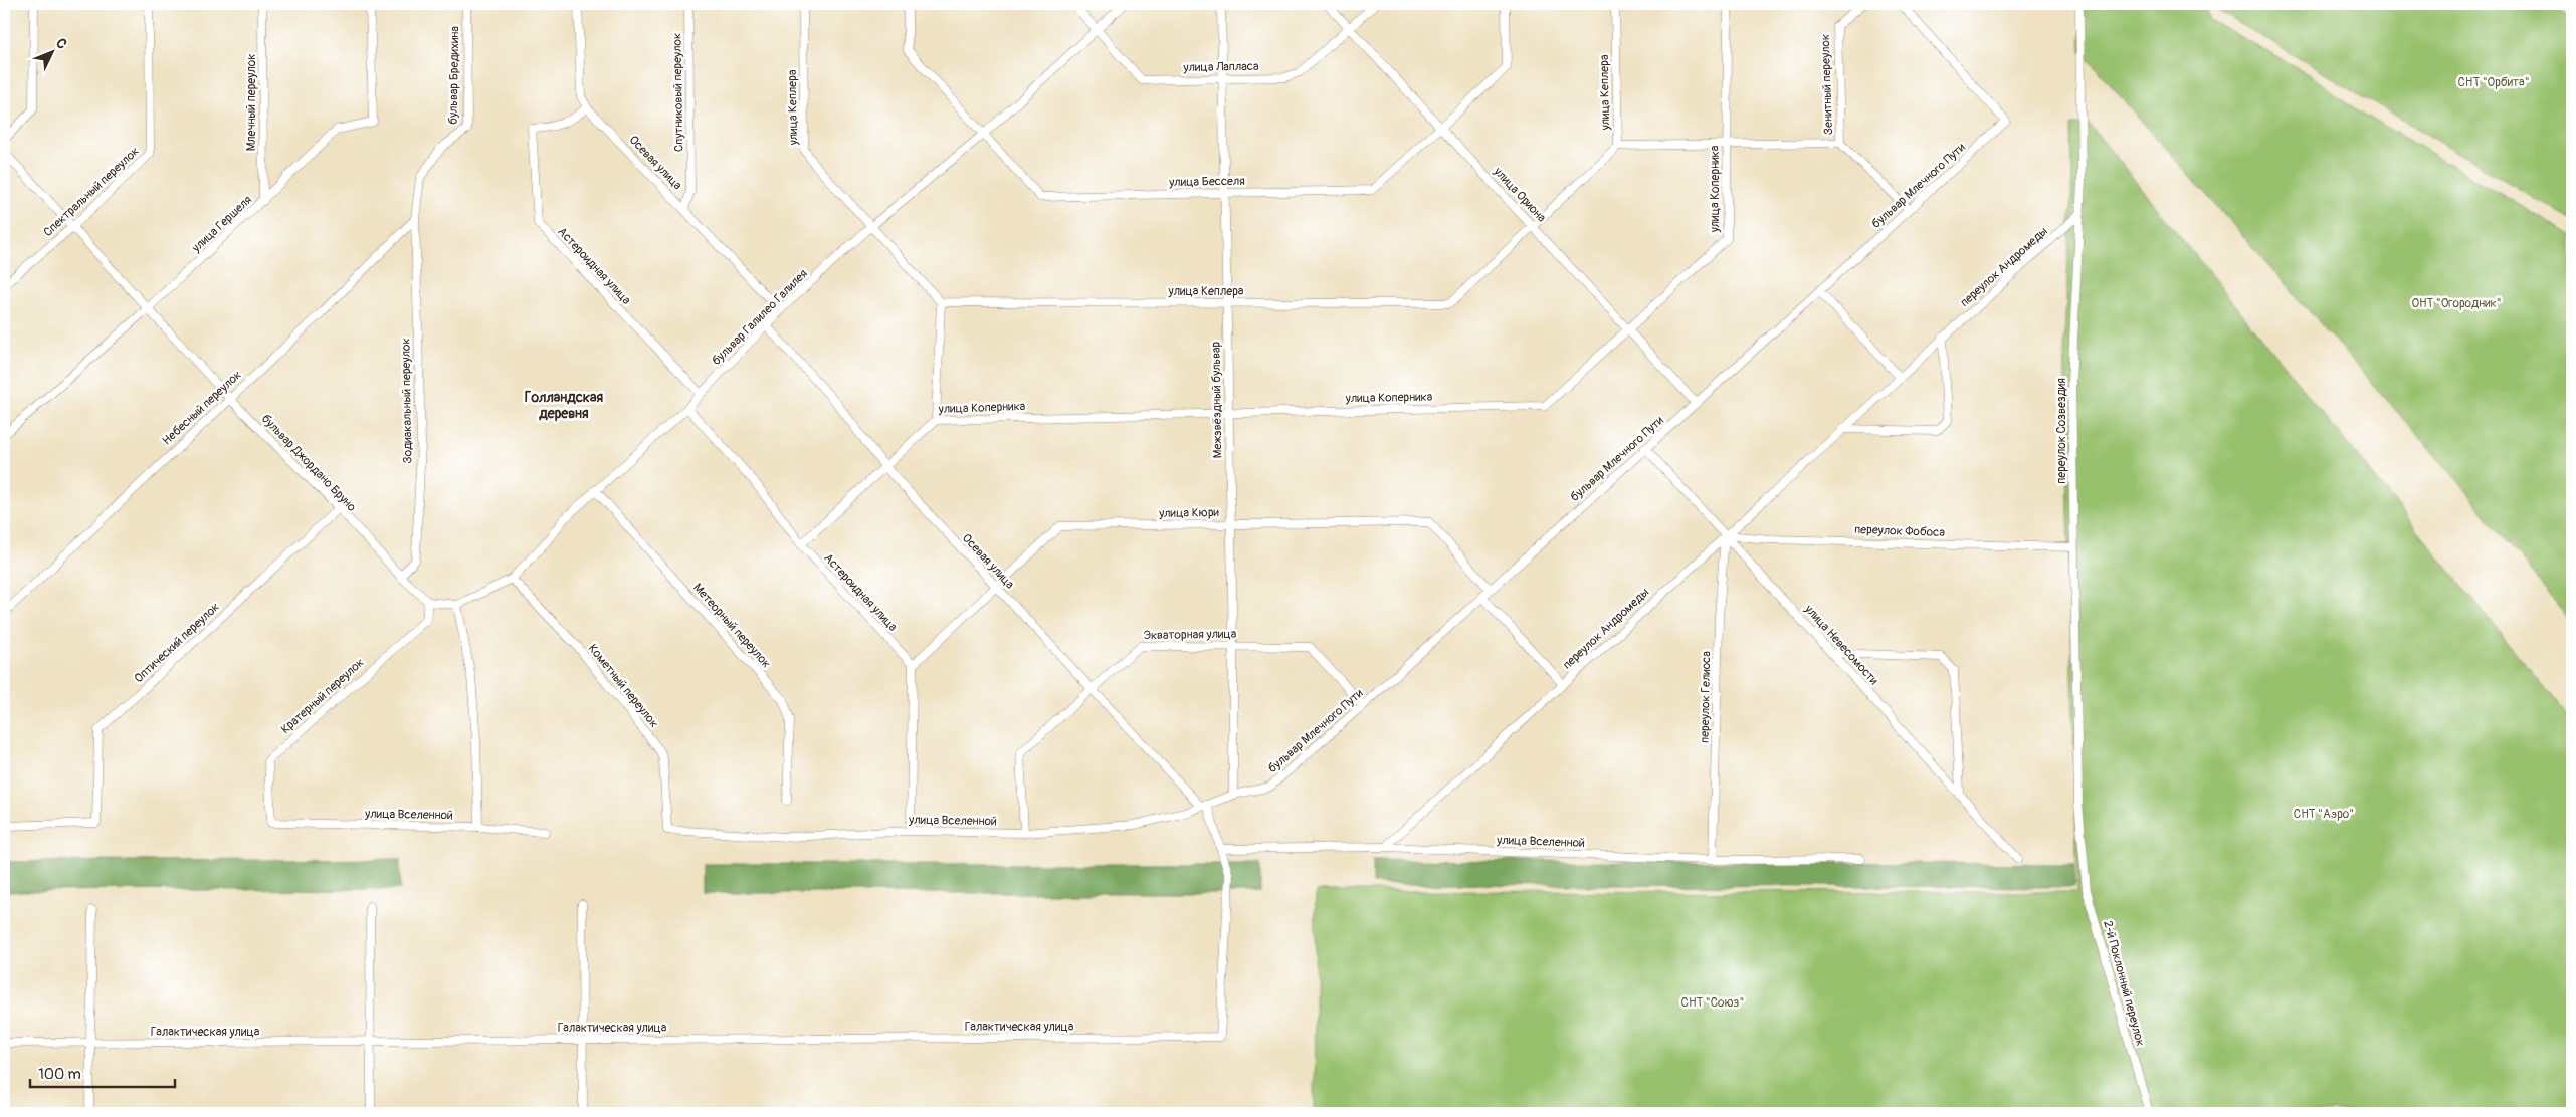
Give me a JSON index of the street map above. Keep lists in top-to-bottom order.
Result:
{
  "streets": {
    "street": [
      "улица Лапласа",
      "бульвар Бредихина",
      "Зенитный переулок",
      "Спутниковый переулок",
      "улица Кеплера",
      "Млечный переулок",
      "Осевая улица",
      "улица Бесселя",
      "бульвар Млечного Пути",
      "улица Коперника",
      "Спектральный переулок",
      "улица Ориона",
      "улица Гершеля",
      "Астероидная улица",
      "переулок Андромеды",
      "бульвар Галилео Галилея",
      "Межзвёздный бульвар",
      "Зодиакальный переулок",
      "Небесный переулок",
      "переулок Созвездия",
      "бульвар Джордано Бруно",
      "улица Кюри",
      "переулок Фобоса",
      "Метеорный переулок",
      "Экваторная улица",
      "Оптический переулок",
      "улица Невесомости",
      "Кометный переулок",
      "Кратерный переулок",
      "переулок Гелиоса",
      "улица Вселенной",
      "2-й Поклонный переулок",
      "Галактическая улица"
    ]
  },
  "crossings": [
    ["улица Лапласа", "улица Ориона"],
    ["улица Лапласа", "бульвар Галилео Галилея"],
    ["улица Лапласа", "Межзвёздный бульвар"],
    ["бульвар Бредихина", "Зодиакальный переулок"],
    ["бульвар Бредихина", "Небесный переулок"],
    ["Зенитный переулок", "бульвар Млечного Пути"],
    ["Спутниковый переулок", "Осевая улица"],
    ["улица Кеплера", "улица Ориона"],
    ["улица Кеплера", "бульвар Галилео Галилея"],
    ["улица Кеплера", "Межзвёздный бульвар"],
    ["Млечный переулок", "улица Гершеля"],
    ["Осевая улица", "улица Коперника"],
    ["Осевая улица", "Астероидная улица"],
    ["Осевая улица", "бульвар Галилео Галилея"],
    ["Осевая улица", "улица Кюри"],
    ["Осевая улица", "Экваторная улица"],
    ["Осевая улица", "улица Вселенной"],
    ["улица Бесселя", "улица Ориона"],
    ["улица Бесселя", "бульвар Галилео Галилея"],
    ["улица Бесселя", "Межзвёздный бульвар"],
    ["бульвар Млечного Пути", "улица Ориона"],
    ["бульвар Млечного Пути", "Межзвёздный бульвар"],
    ["бульвар Млечного Пути", "улица Кюри"],
    ["бульвар Млечного Пути", "Экваторная улица"],
    ["бульвар Млечного Пути", "улица Невесомости"],
    ["бульвар Млечного Пути", "улица Вселенной"],
    ["улица Коперника", "улица Ориона"],
    ["улица Коперника", "Астероидная улица"],
    ["улица Коперника", "Межзвёздный бульвар"],
    ["Спектральный переулок", "бульвар Джордано Бруно"],
    ["улица Гершеля", "бульвар Джордано Бруно"],
    ["Астероидная улица", "бульвар Галилео Галилея"],
    ["Астероидная улица", "улица Кюри"],
    ["переулок Андромеды", "переулок Созвездия"],
    ["переулок Андромеды", "переулок Фобоса"],
    ["переулок Андромеды", "улица Невесомости"],
    ["переулок Андромеды", "переулок Гелиоса"],
    ["переулок Андромеды", "улица Вселенной"],
    ["бульвар Галилео Галилея", "Метеорный переулок"],
    ["бульвар Галилео Галилея", "Кометный переулок"],
    ["Межзвёздный бульвар", "улица Кюри"],
    ["Межзвёздный бульвар", "Экваторная улица"],
    ["Межзвёздный бульвар", "улица Вселенной"],
    ["Зодиакальный переулок", "Небесный переулок"],
    ["Зодиакальный переулок", "бульвар Джордано Бруно"],
    ["Небесный переулок", "бульвар Джордано Бруно"],
    ["переулок Созвездия", "переулок Фобоса"],
    ["переулок Созвездия", "2-й Поклонный переулок"],
    ["бульвар Джордано Бруно", "Оптический переулок"],
    ["бульвар Джордано Бруно", "Кратерный переулок"],
    ["переулок Фобоса", "улица Невесомости"],
    ["переулок Фобоса", "переулок Гелиоса"],
    ["Экваторная улица", "улица Вселенной"],
    ["улица Невесомости", "переулок Гелиоса"],
    ["Кометный переулок", "улица Вселенной"],
    ["Кратерный переулок", "улица Вселенной"],
    ["переулок Гелиоса", "улица Вселенной"],
    ["улица Вселенной", "Галактическая улица"]
  ],
  "districts": ["Голландская деревня"],
  "parks": [
    "СНТ \"Орбита\"",
    "ОНТ \"Огородник\"",
    "СНТ \"Аэро\"",
    "СНТ \"Союз\""
  ],
  "scale_bar": "100 m",
  "north": "top right"
}
